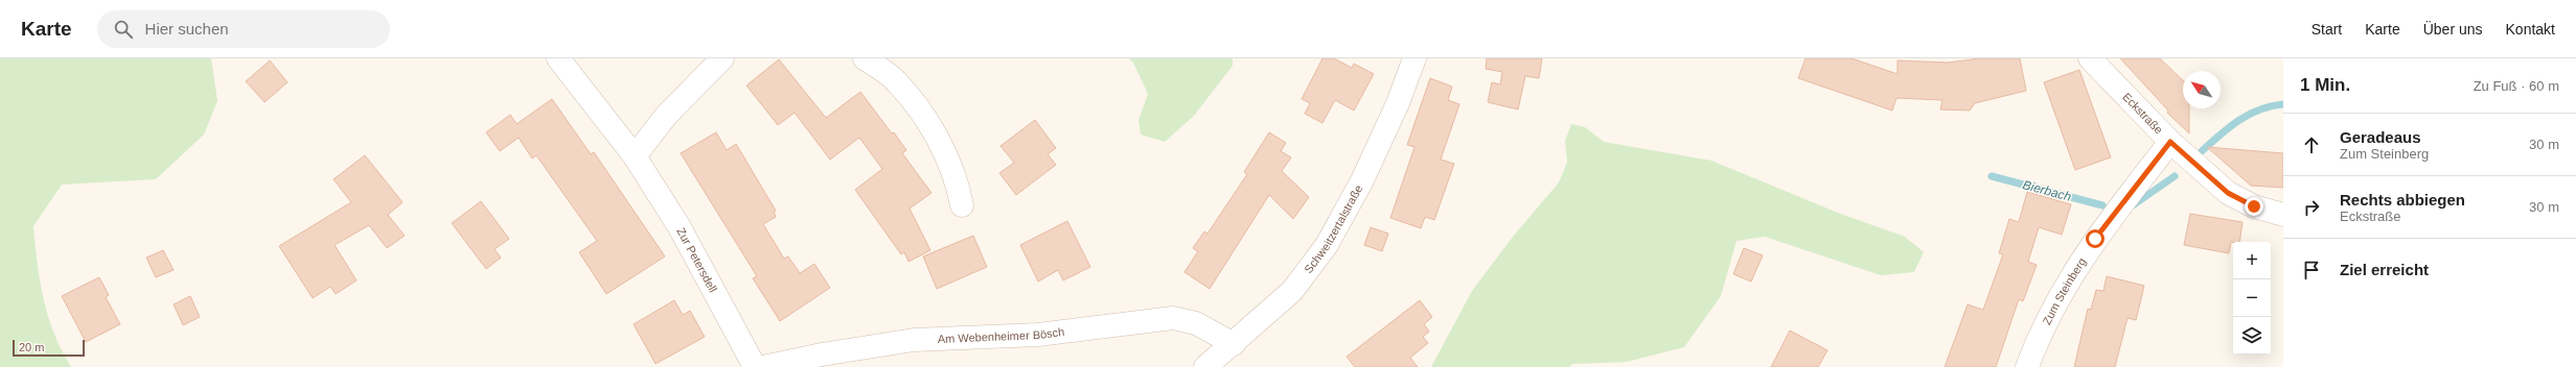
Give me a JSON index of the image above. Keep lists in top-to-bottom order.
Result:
{
  "streets": {
    "street": [
      "Eckstraße",
      "Schweitzertalstraße",
      "Zur Petersdell",
      "Zum Steinberg",
      "Am Webenheimer Bösch"
    ]
  },
  "crossings": [
    ["Eckstraße", "Zum Steinberg"],
    ["Schweitzertalstraße", "Am Webenheimer Bösch"]
  ],
  "water": ["Bierbach"],
  "scale_bar": "20 m",
  "north": "top left",
  "page": {
    "header": "Karte",
    "search": "Hier suchen",
    "nav": [
      "Start",
      "Karte",
      "Über uns",
      "Kontakt"
    ],
    "heading": ["1 Min.", "Zu Fuß · 60 m"],
    "list": [
      ["Geradeaus", "Zum Steinberg", "30 m"],
      ["Rechts abbiegen", "Eckstraße", "30 m"],
      "Ziel erreicht"
    ],
    "map_buttons": ["+", "−"],
    "scale": "20 m"
  }
}
